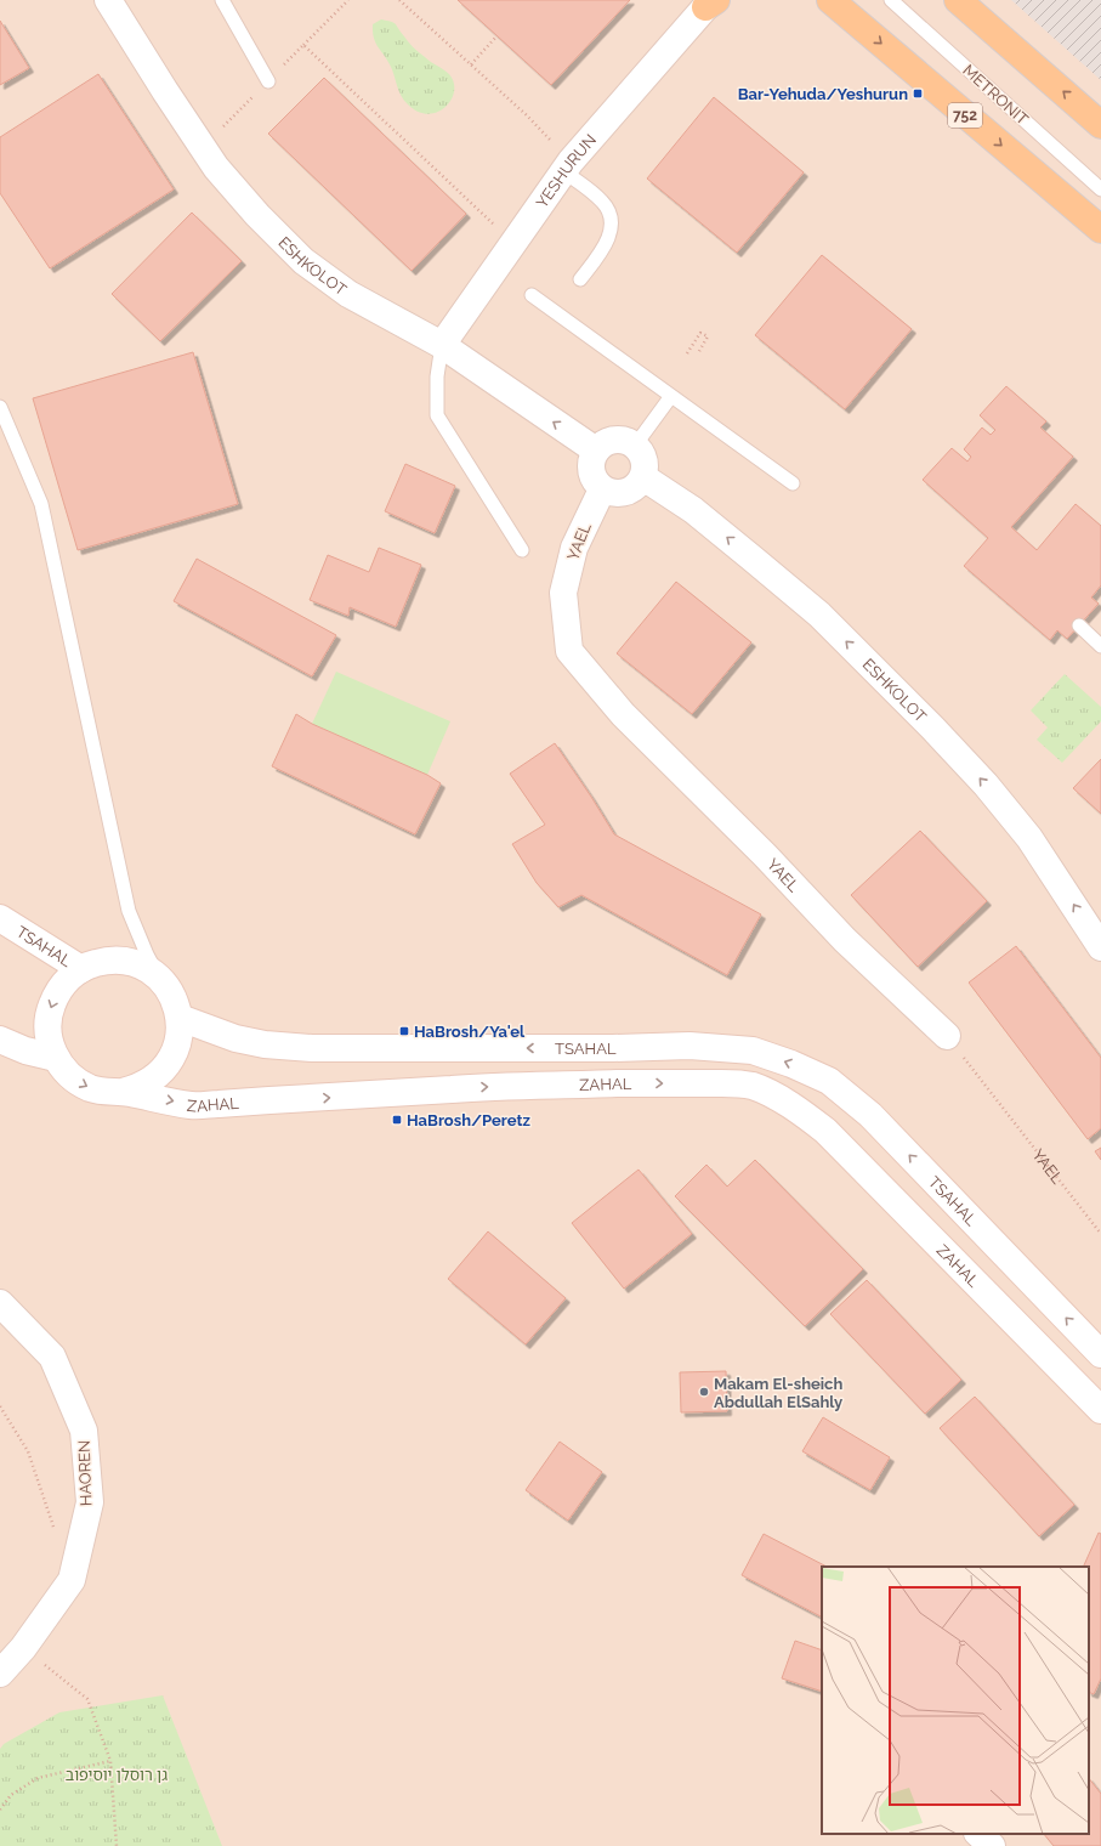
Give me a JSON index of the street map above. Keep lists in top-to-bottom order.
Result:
{
  "streets": {
    "main road": ["752"],
    "street": [
      "YESHURUN",
      "ESHKOLOT",
      "YAEL",
      "TSAHAL",
      "ZAHAL",
      "HAOREN"
    ],
    "lane": ["METRONIT"]
  },
  "crossings": [
    ["YESHURUN", "ESHKOLOT"],
    ["ESHKOLOT", "YAEL"],
    ["TSAHAL", "ZAHAL"]
  ],
  "one_way": ["ESHKOLOT", "TSAHAL", "ZAHAL"],
  "parks": ["גן רוסלן יוסיפוב"],
  "places": {
    "transit": ["Bar-Yehuda/Yeshurun", "HaBrosh/Ya'el", "HaBrosh/Peretz"],
    "other": ["Makam El-sheich Abdullah ElSahly"]
  }
}
